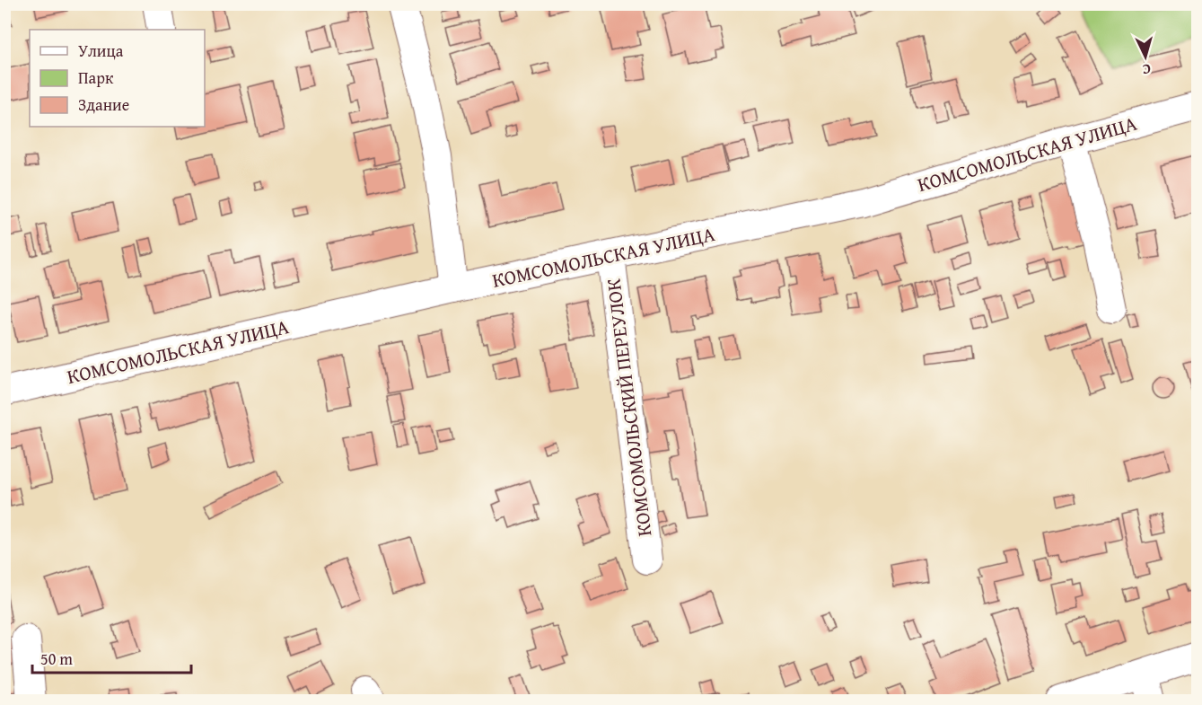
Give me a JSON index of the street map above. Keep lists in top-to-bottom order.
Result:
{
  "streets": {
    "street": ["КОМСОМОЛЬСКАЯ УЛИЦА", "КОМСОМОЛЬСКИЙ ПЕРЕУЛОК"]
  },
  "crossings": [
    ["КОМСОМОЛЬСКАЯ УЛИЦА", "КОМСОМОЛЬСКИЙ ПЕРЕУЛОК"]
  ],
  "legend": ["Улица", "Парк", "Здание"],
  "scale_bar": "50 m",
  "north": "bottom"
}
